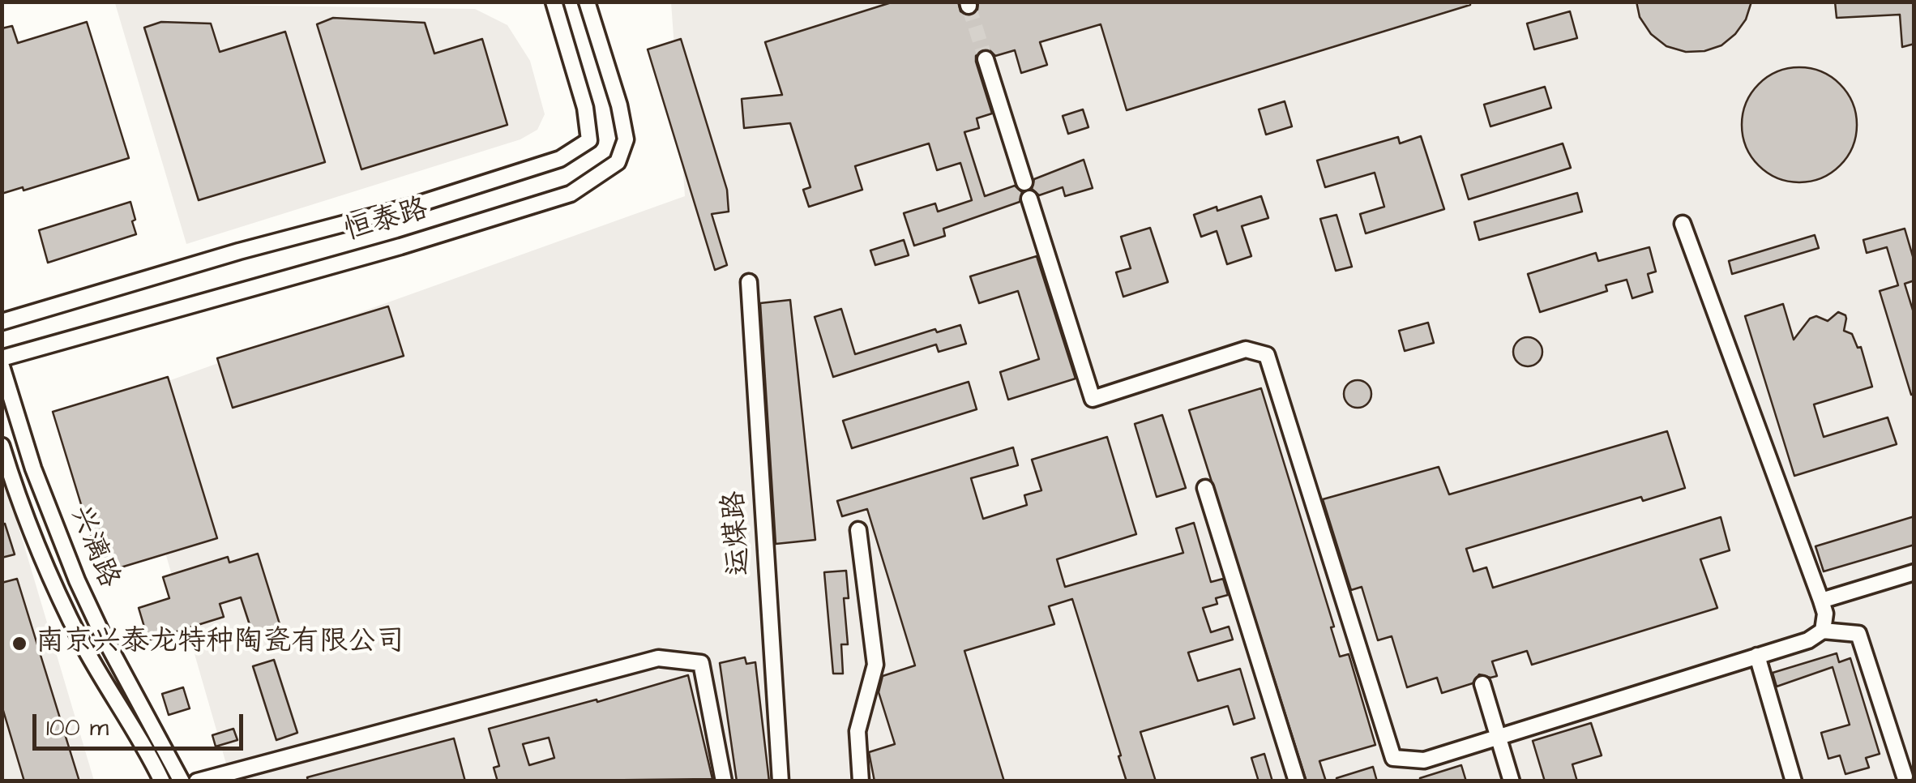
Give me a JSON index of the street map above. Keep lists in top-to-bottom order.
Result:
{
  "streets": {
    "street": ["恒泰路", "运煤路", "兴漓路"]
  },
  "places": ["南京兴泰龙特种陶瓷有限公司"],
  "scale_bar": "100 m"
}
